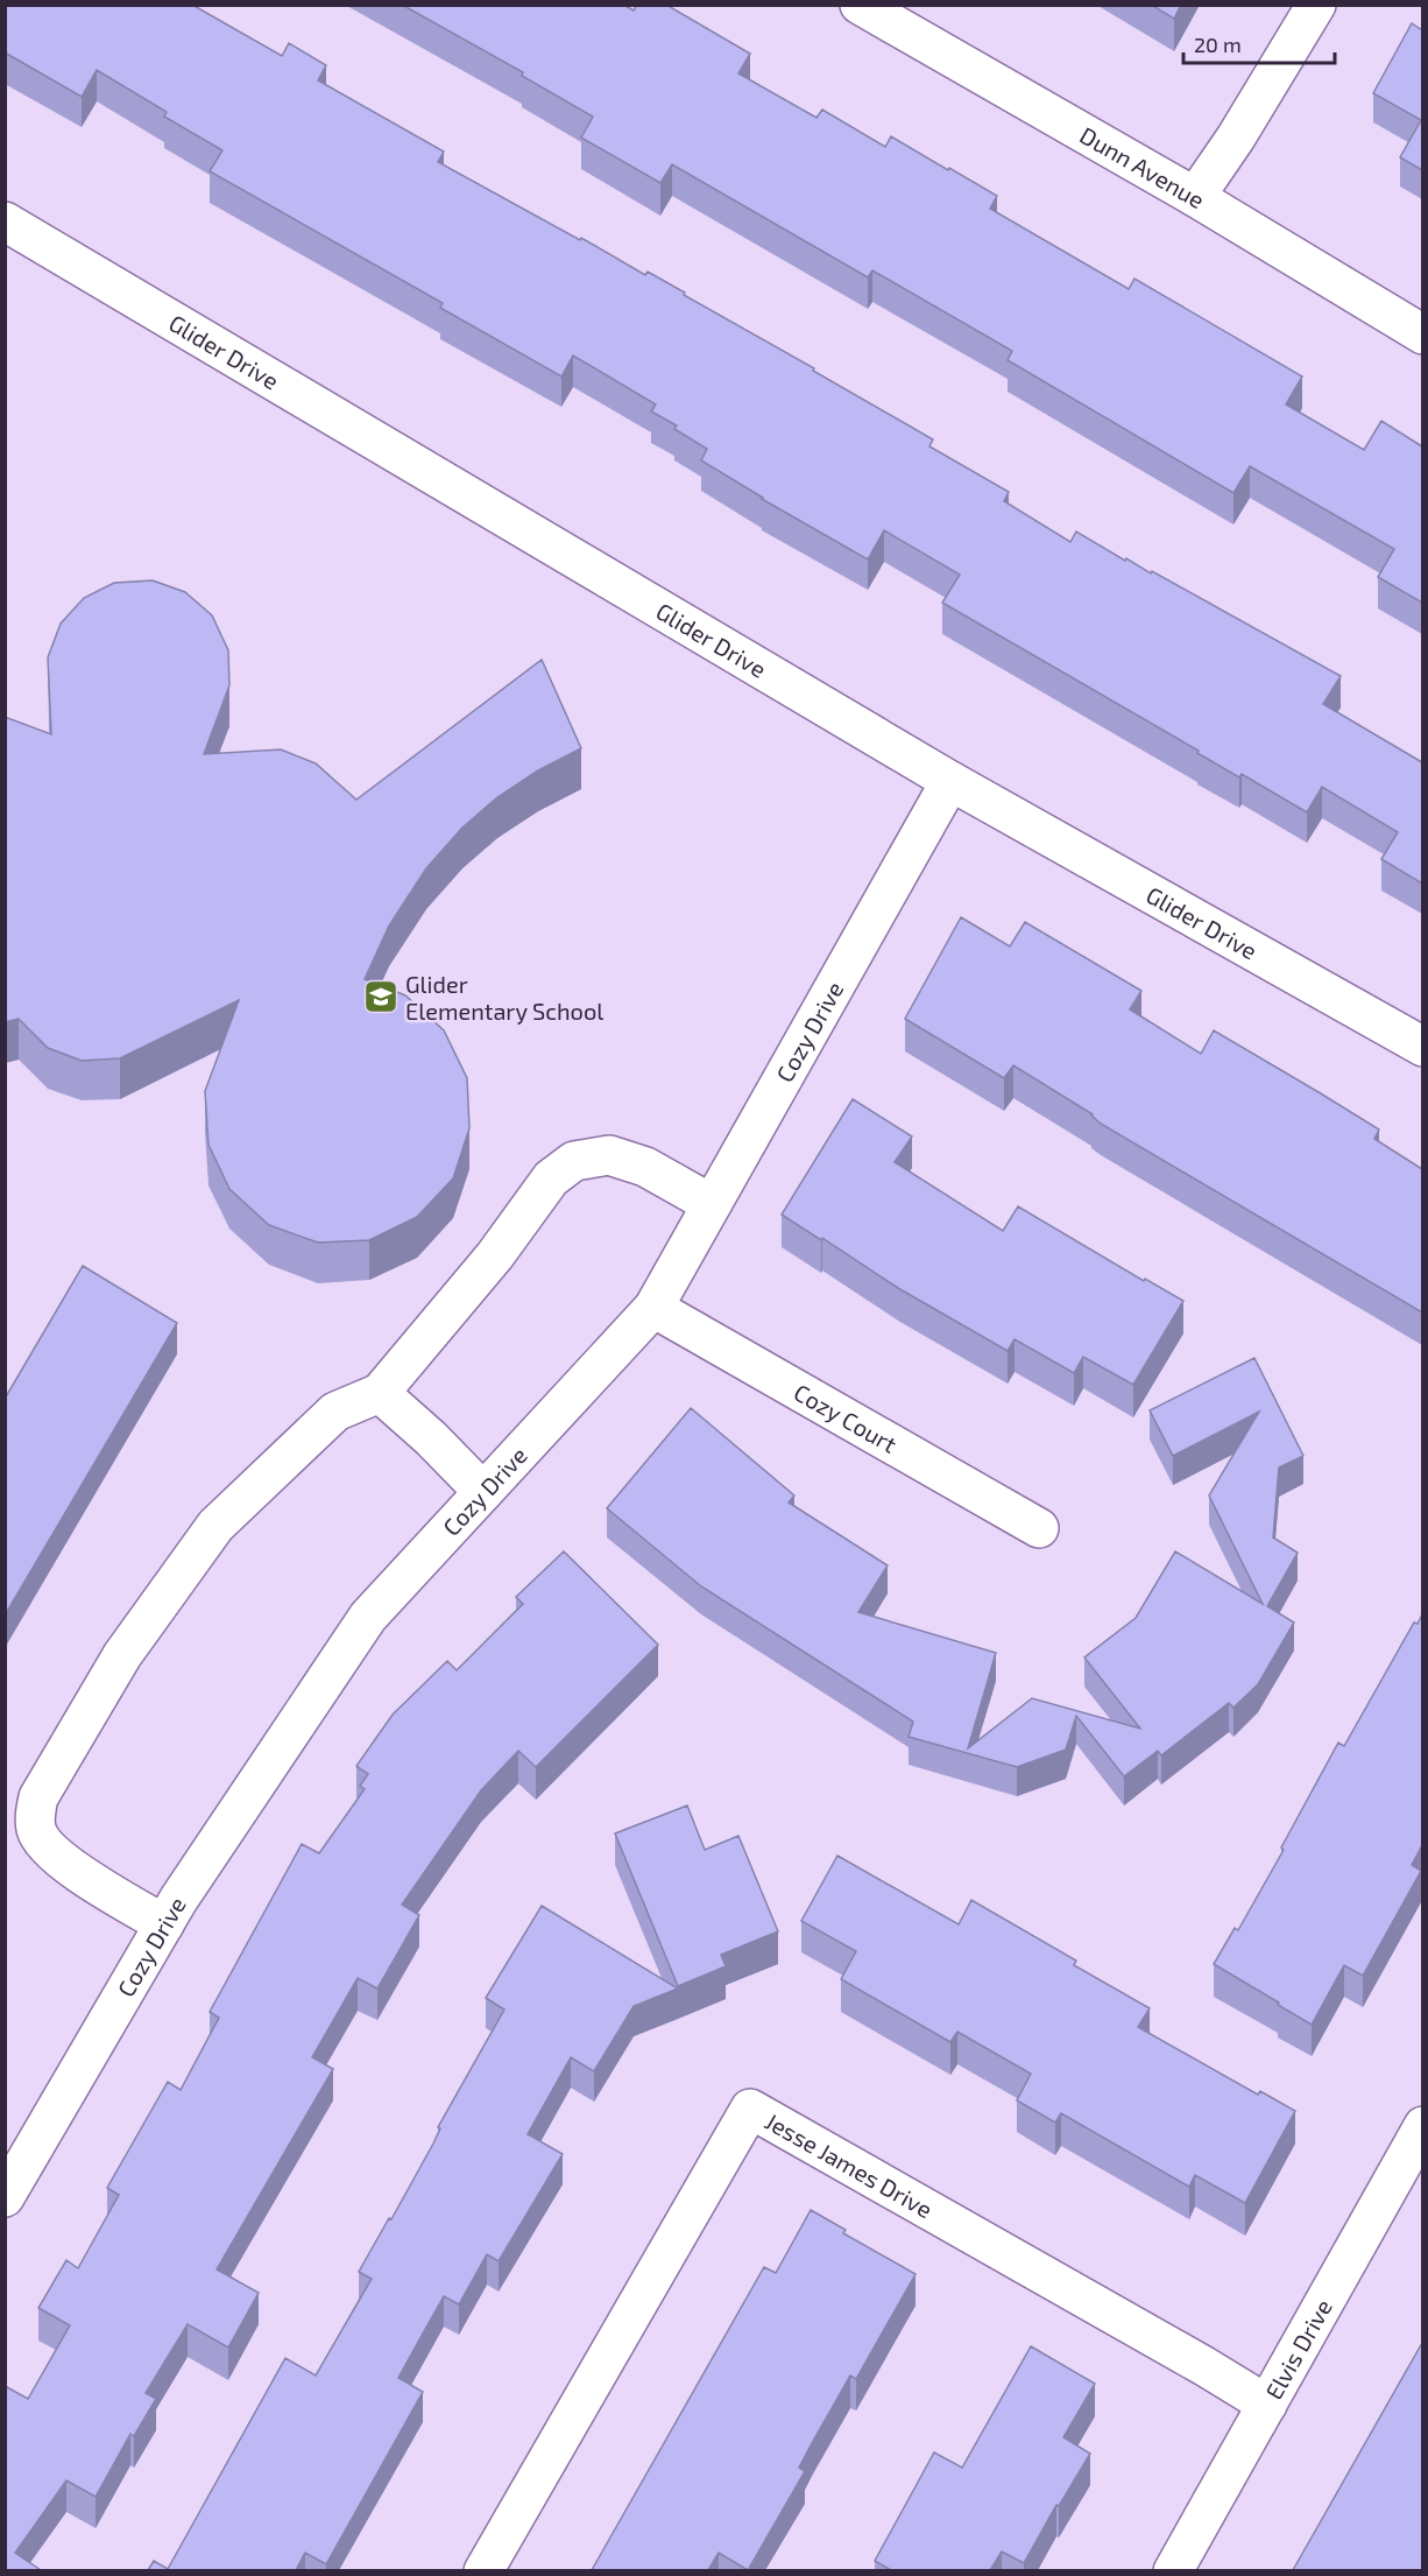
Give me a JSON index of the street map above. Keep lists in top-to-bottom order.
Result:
{
  "streets": {
    "street": [
      "Dunn Avenue",
      "Glider Drive",
      "Cozy Drive",
      "Cozy Court",
      "Jesse James Drive",
      "Elvis Drive"
    ]
  },
  "crossings": [
    ["Glider Drive", "Cozy Drive"],
    ["Cozy Drive", "Cozy Court"],
    ["Jesse James Drive", "Elvis Drive"]
  ],
  "places": {
    "school or university": ["Glider Elementary School"]
  },
  "scale_bar": "20 m"
}
